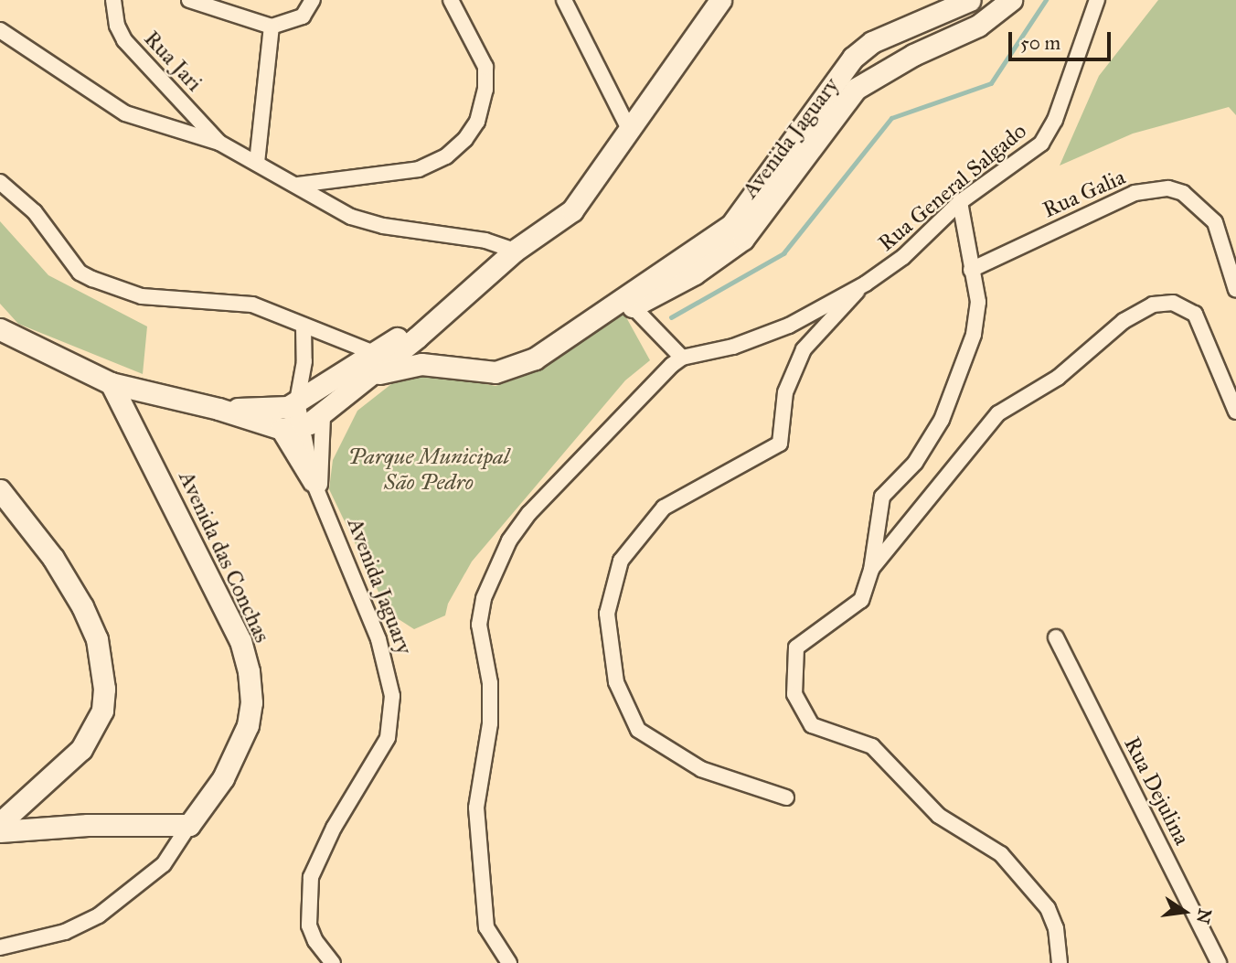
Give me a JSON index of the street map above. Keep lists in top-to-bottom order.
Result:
{
  "streets": {
    "street": [
      "Rua Jari",
      "Avenida Jaguary",
      "Rua General Salgado",
      "Rua Galia",
      "Avenida das Conchas",
      "Rua Dejulina"
    ]
  },
  "parks": ["Parque Municipal São Pedro"],
  "scale_bar": "50 m",
  "north": "right"
}
